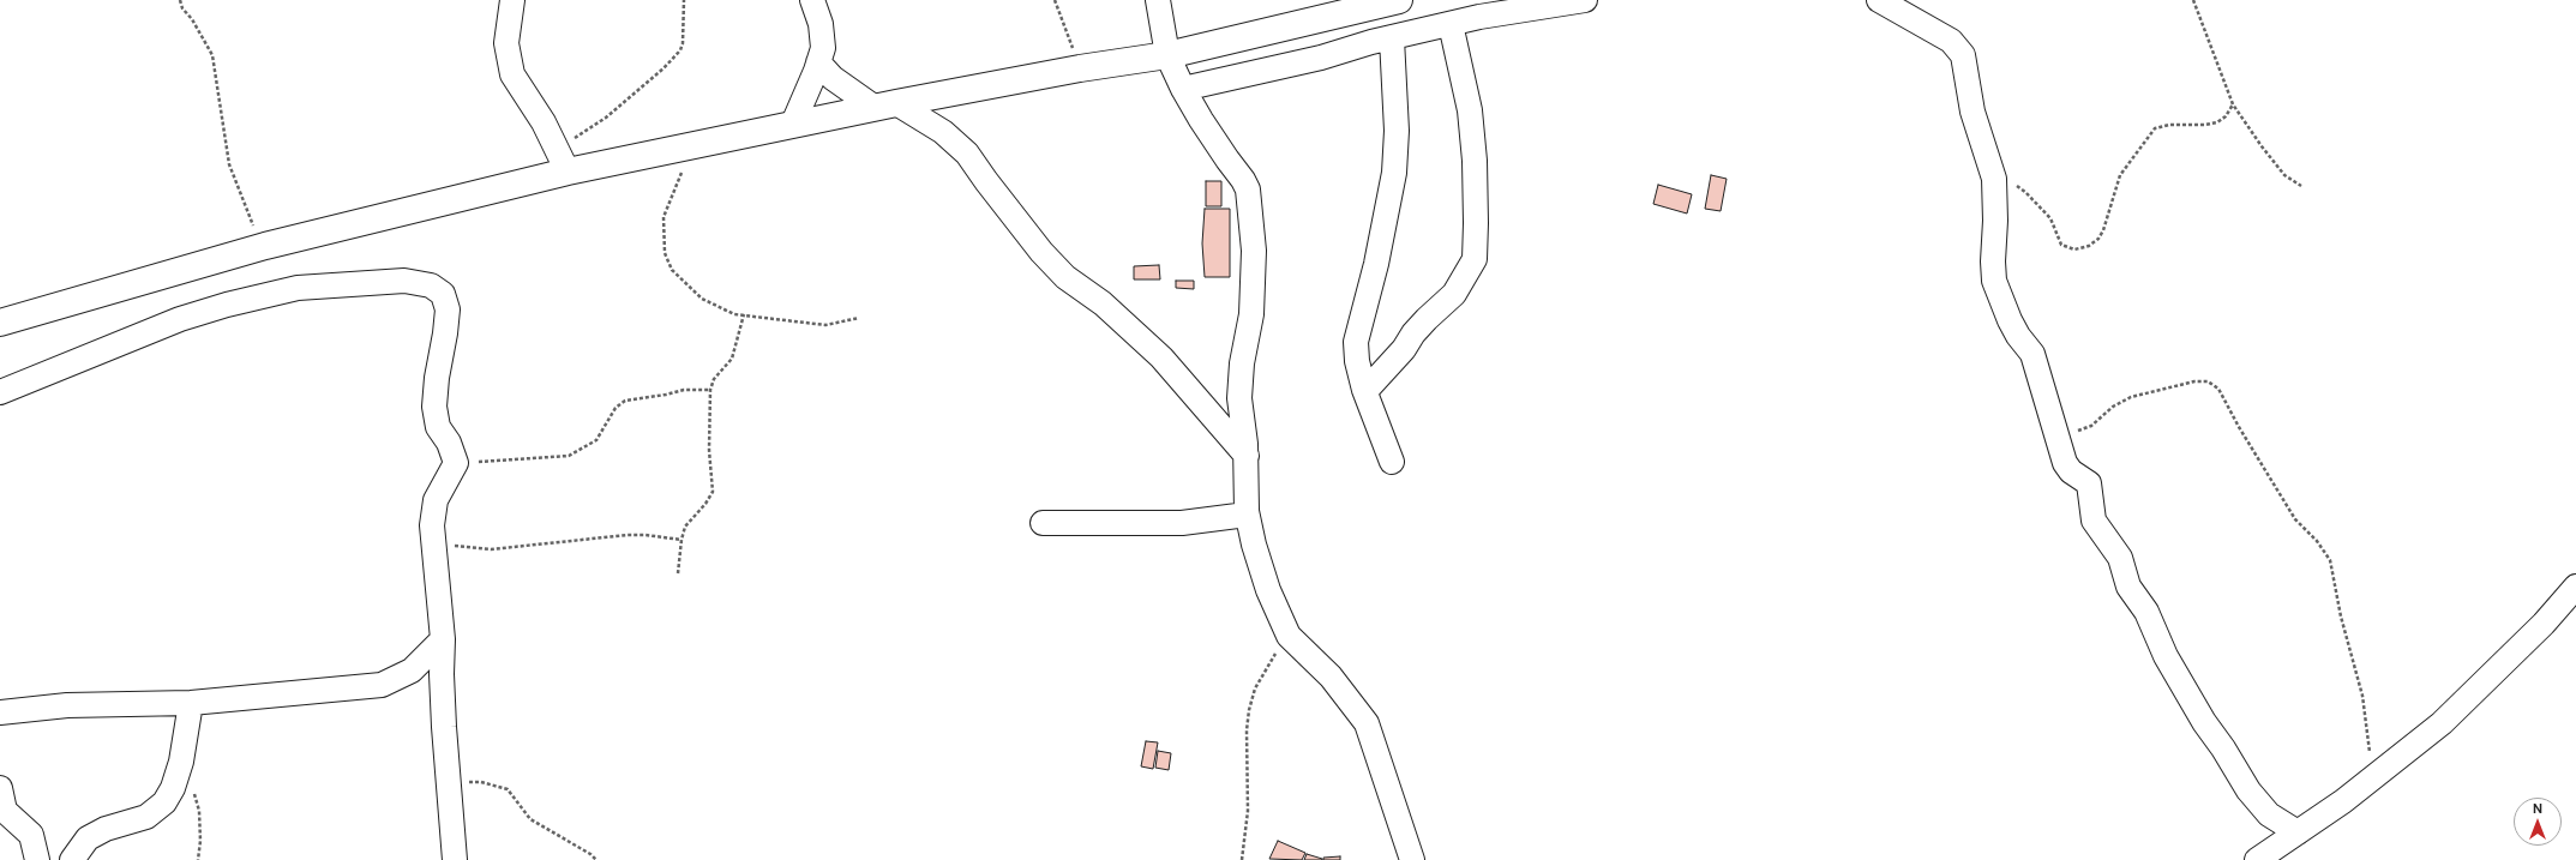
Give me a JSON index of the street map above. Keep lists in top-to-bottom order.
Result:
{
  "north": "top"
}
